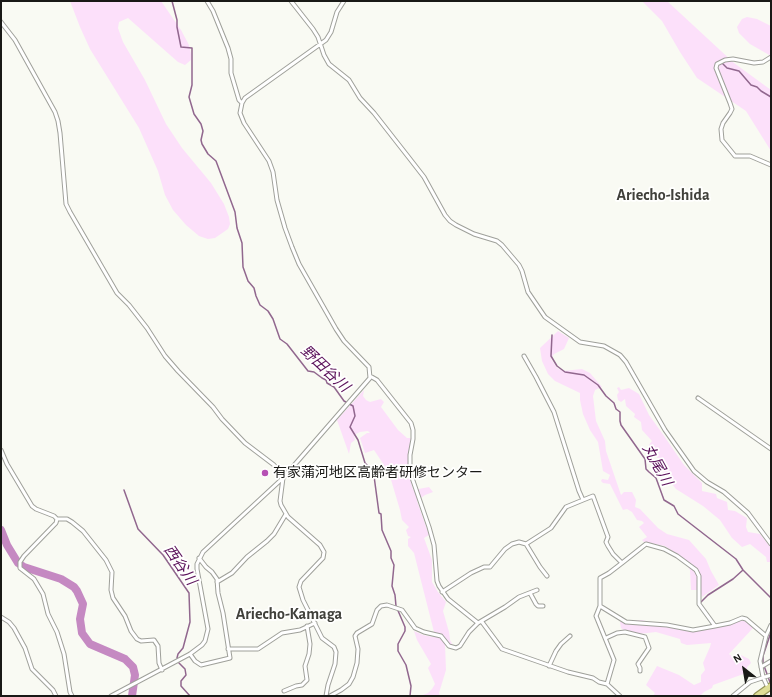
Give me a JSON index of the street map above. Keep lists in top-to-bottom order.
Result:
{
  "districts": ["Ariecho-Ishida", "Ariecho-Kamaga"],
  "water": ["野田谷川", "丸尾川", "西谷川"],
  "places": ["有家蒲河地区高齢者研修センター"],
  "north": "top left"
}
